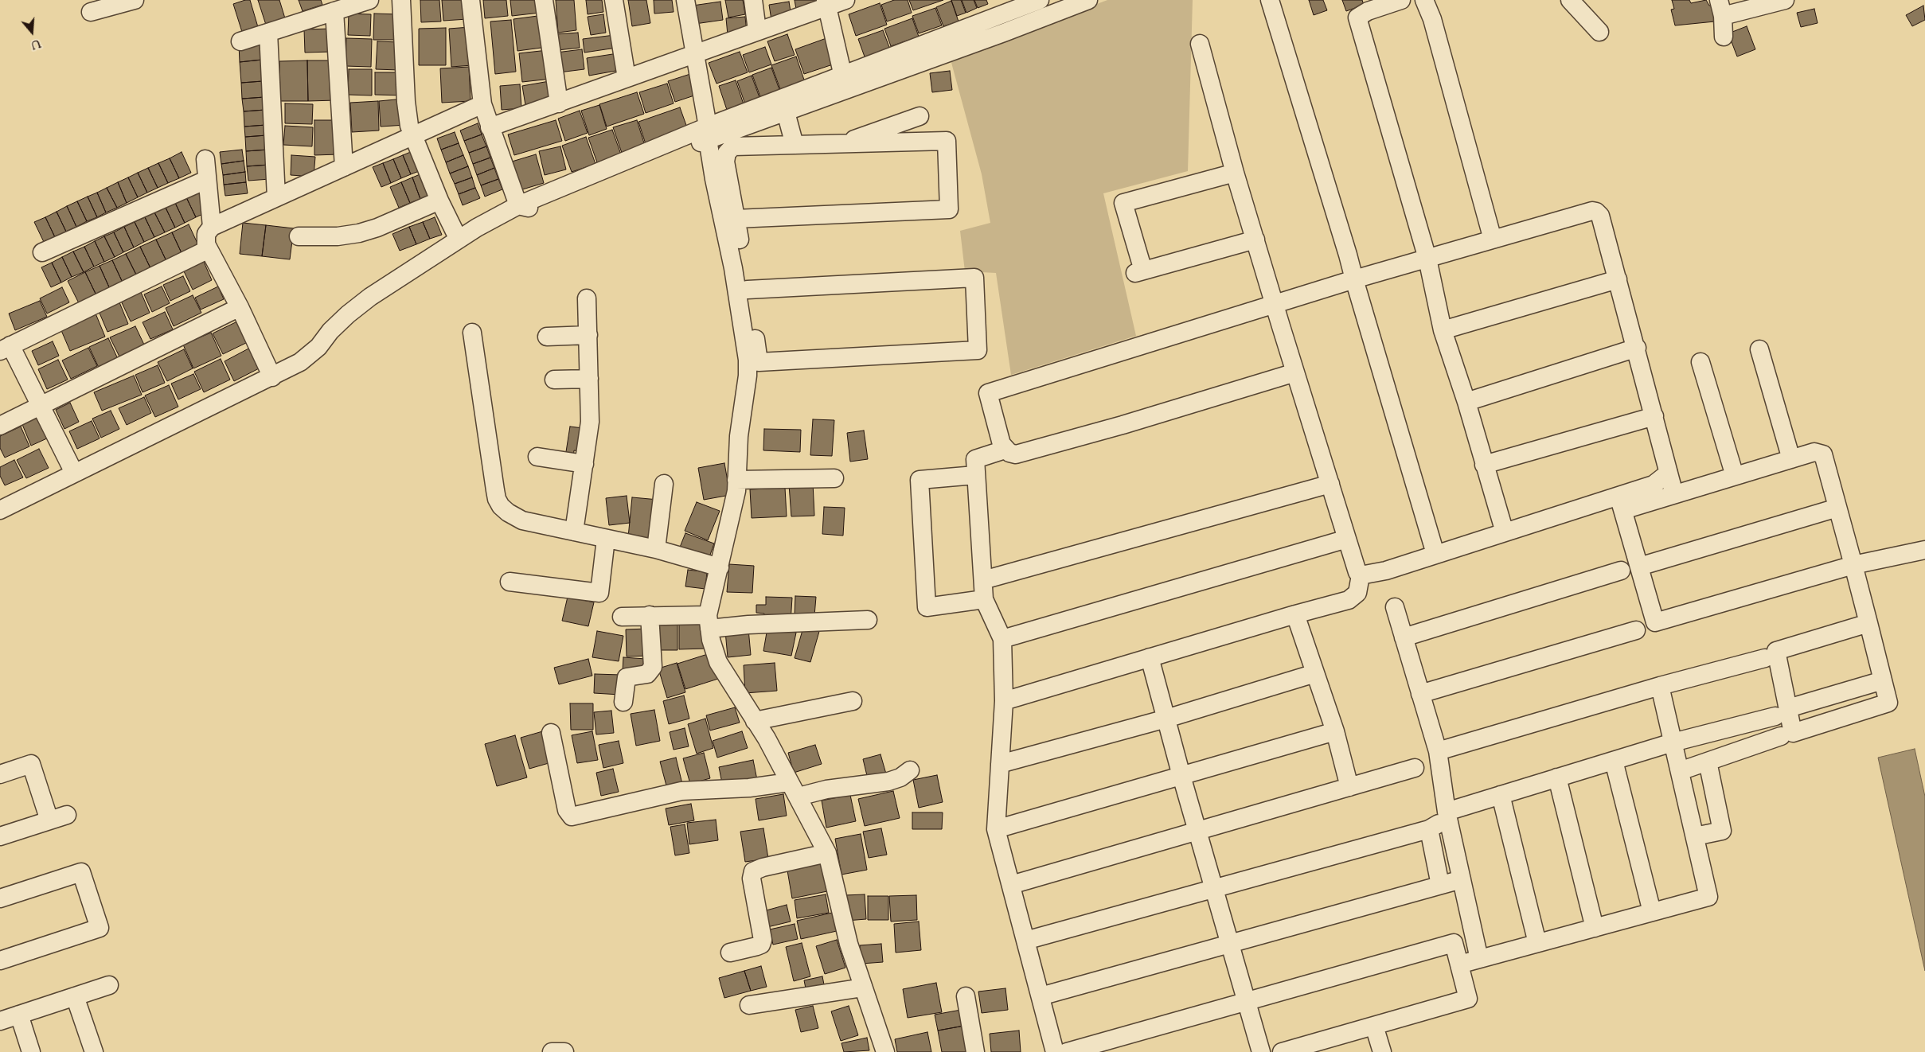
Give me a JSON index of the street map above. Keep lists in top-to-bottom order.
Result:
{
  "north": "bottom"
}
